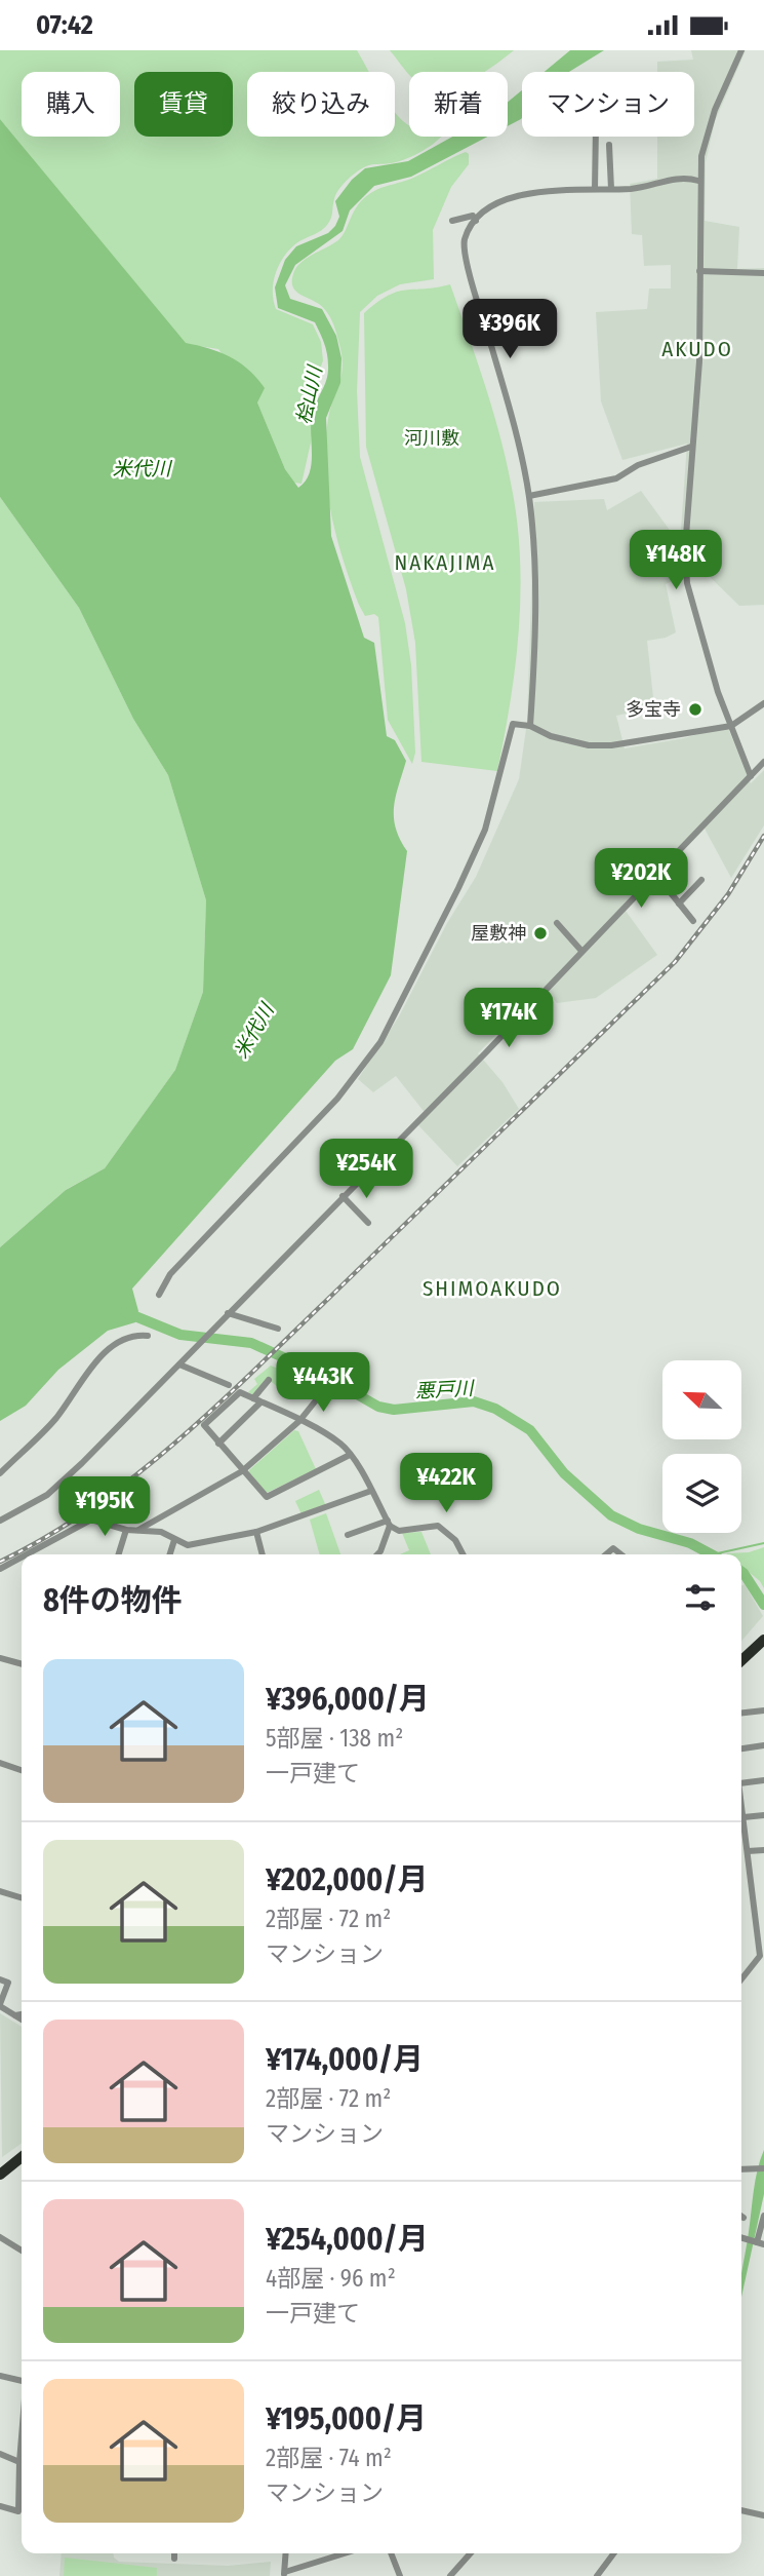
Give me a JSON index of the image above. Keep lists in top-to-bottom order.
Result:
{
  "districts": ["AKUDO", "NAKAJIMA", "SHIMOAKUDO"],
  "water": ["桧山川", "米代川", "悪戸川"],
  "parks": ["河川敷"],
  "places": ["多宝寺", "屋敷神"],
  "north": "top left",
  "page": {
    "status": "07:42",
    "chip": [
      "購入",
      "賃貸",
      "絞り込み",
      "新着",
      "マンション"
    ],
    "price": [
      "¥396K",
      "¥148K",
      "¥202K",
      "¥174K",
      "¥254K",
      "¥443K",
      "¥422K",
      "¥195K"
    ],
    "heading": "8件の物件",
    "list": [
      {
        "name": "¥396,000/月",
        "note": "5部屋 · 138 m² · 一戸建て"
      },
      {
        "name": "¥202,000/月",
        "note": "2部屋 · 72 m² · マンション"
      },
      {
        "name": "¥174,000/月",
        "note": "2部屋 · 72 m² · マンション"
      },
      {
        "name": "¥254,000/月",
        "note": "4部屋 · 96 m² · 一戸建て"
      },
      {
        "name": "¥195,000/月",
        "note": "2部屋 · 74 m² · マンション"
      }
    ]
  }
}
